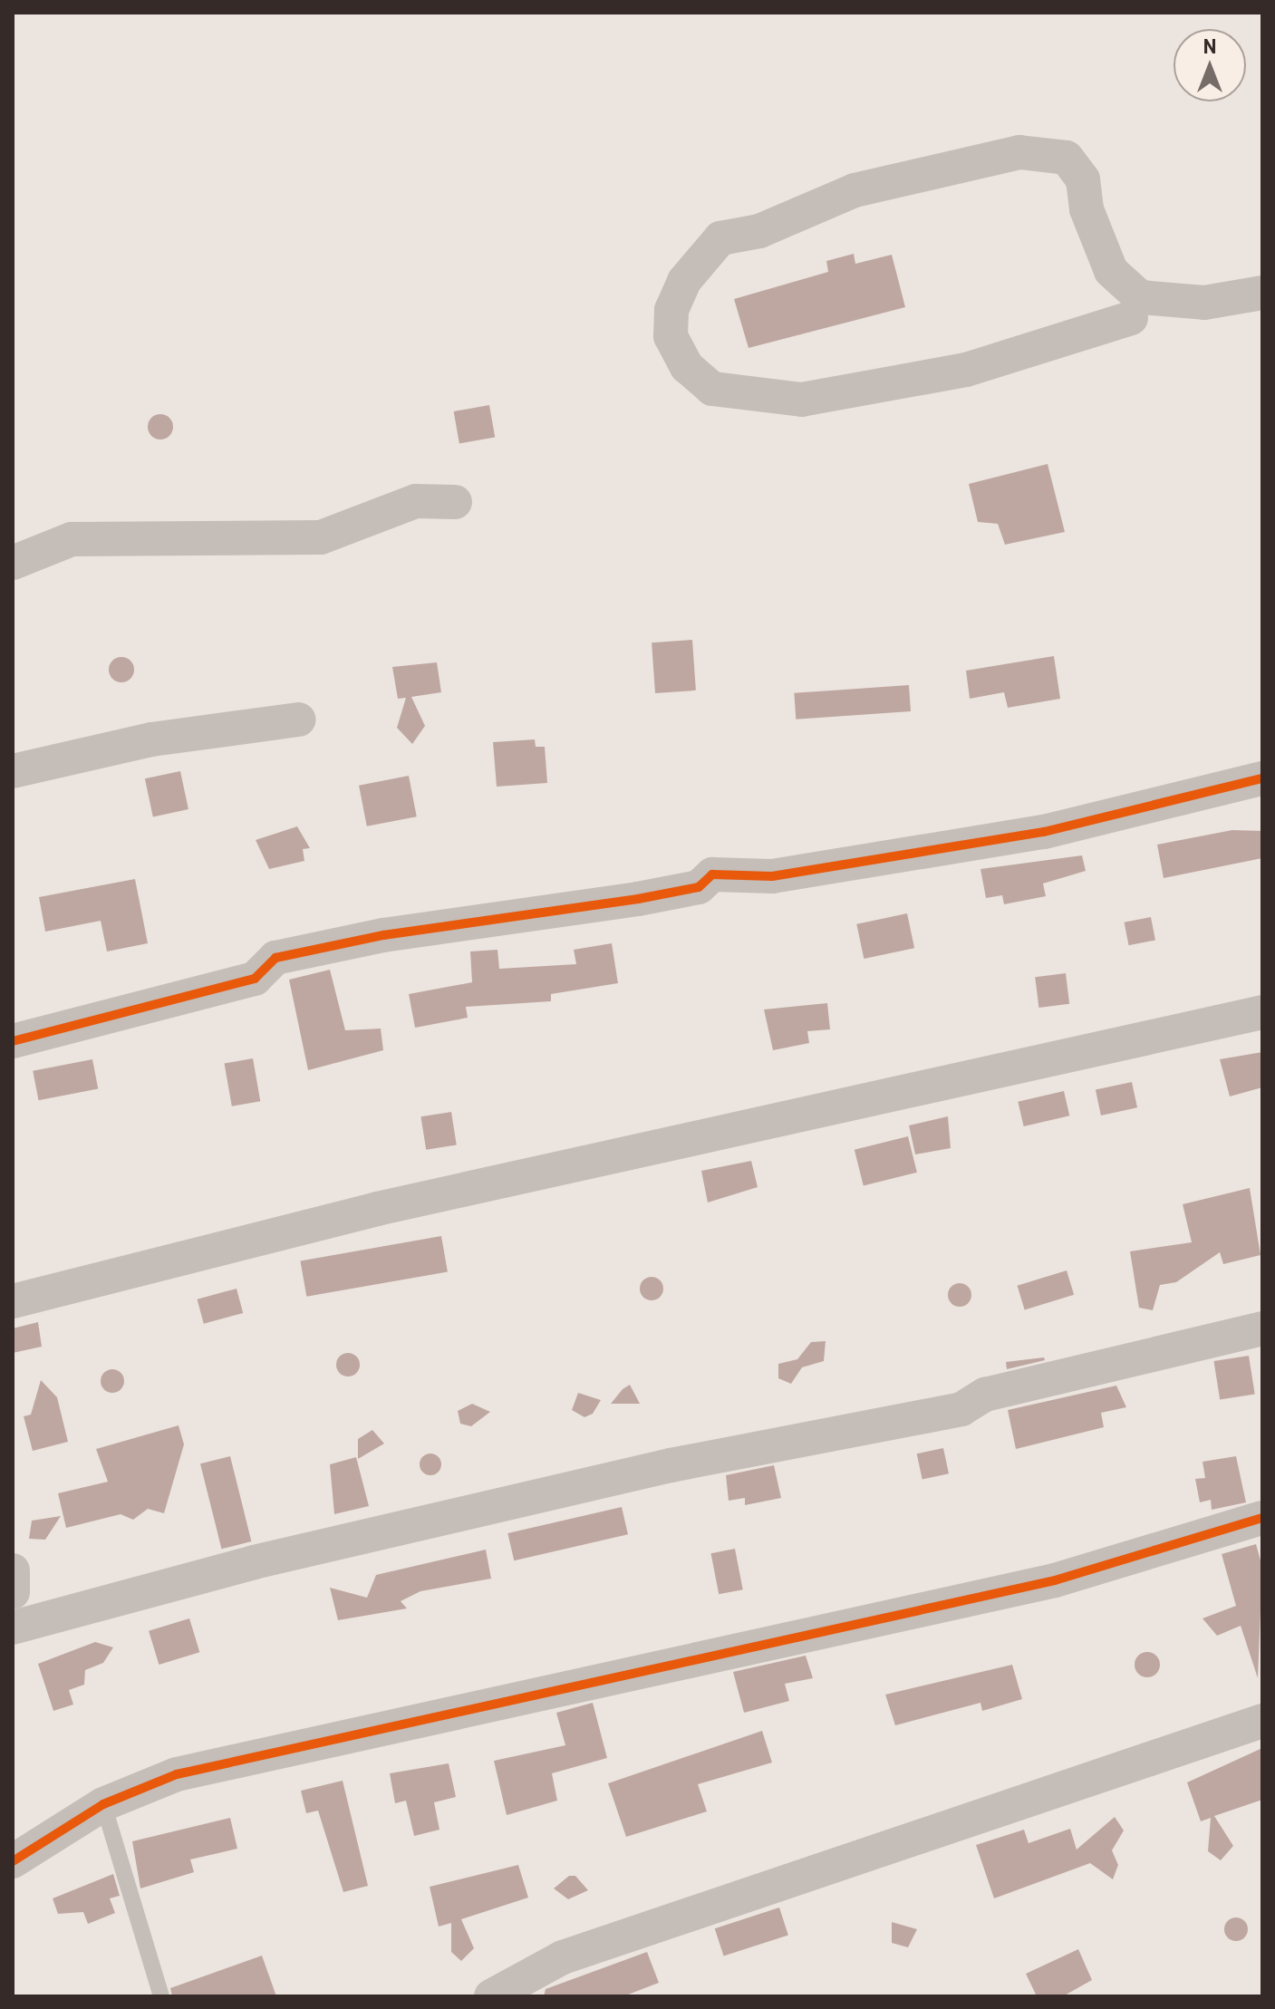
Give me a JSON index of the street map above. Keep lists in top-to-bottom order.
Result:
{
  "north": "top"
}
